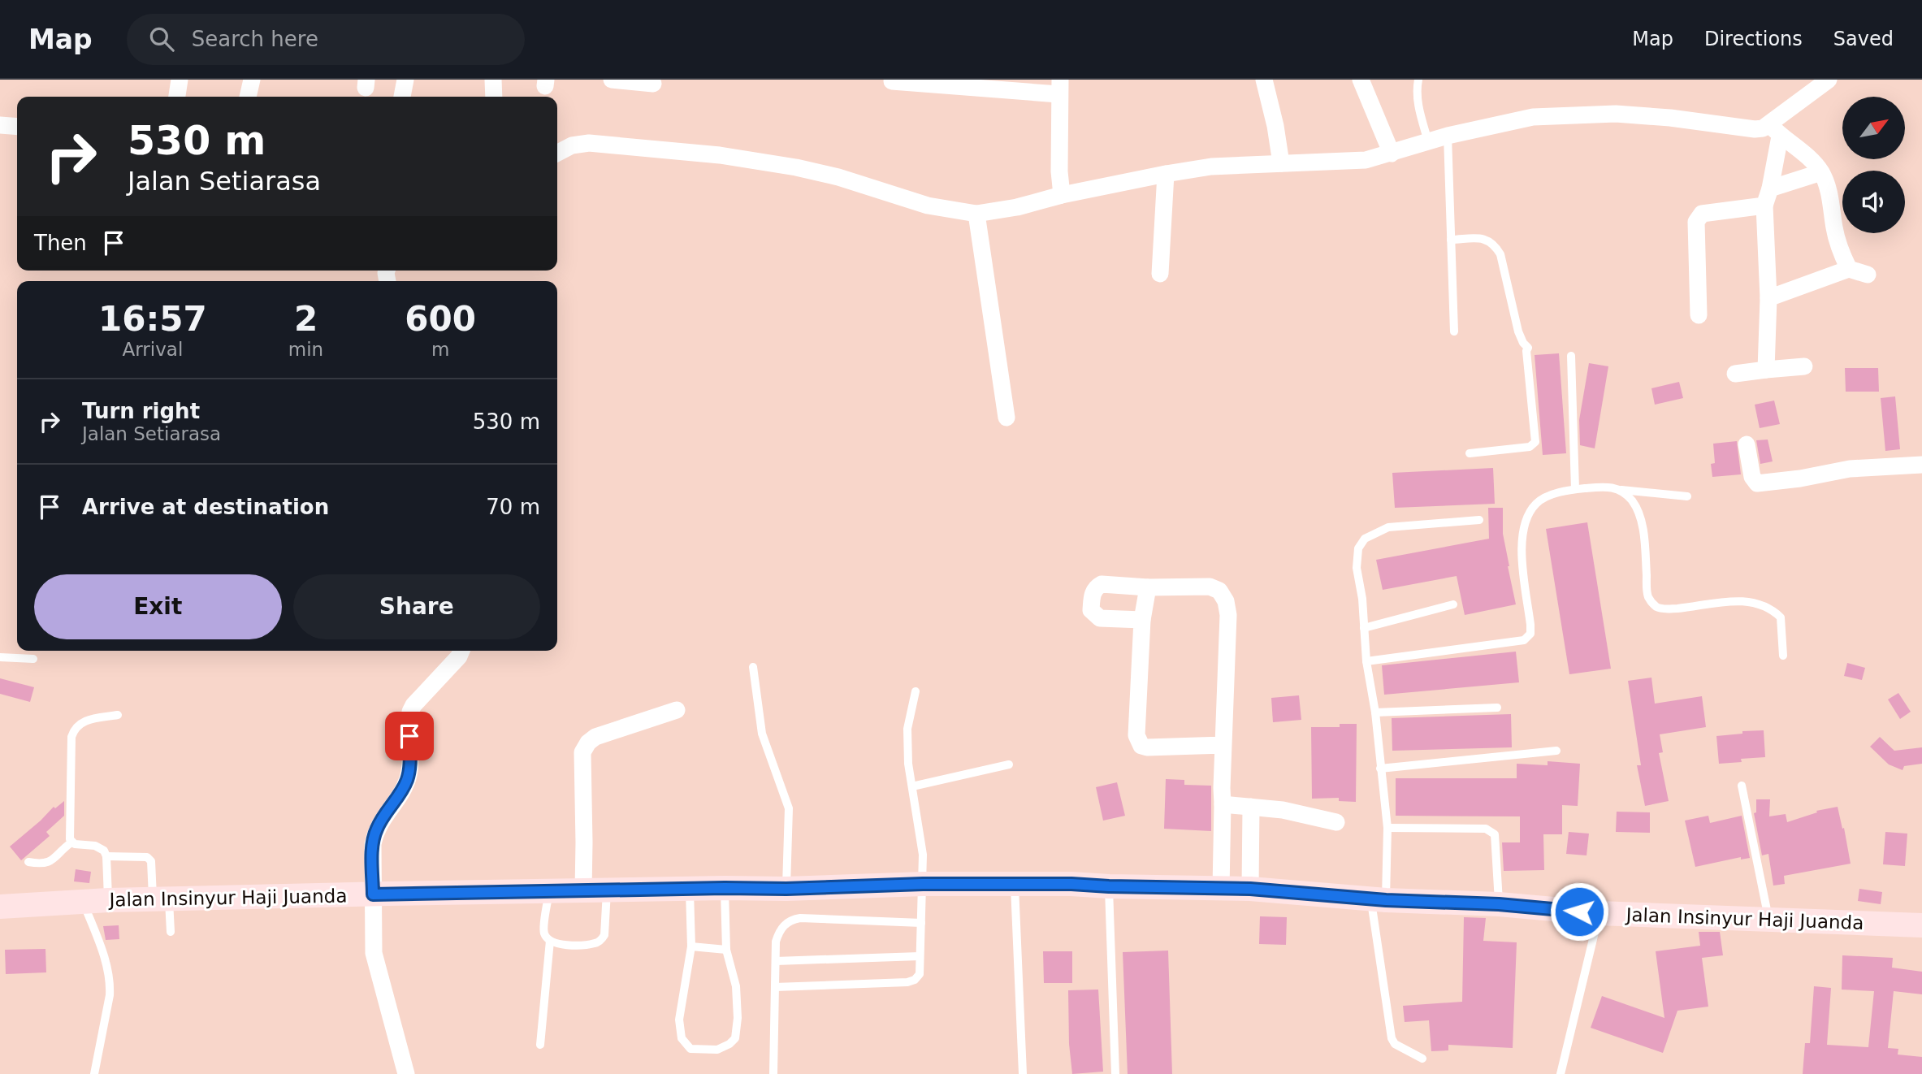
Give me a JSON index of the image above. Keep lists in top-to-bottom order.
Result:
{
  "streets": {
    "main road": ["Jalan Insinyur Haji Juanda"]
  },
  "north": "top right",
  "page": {
    "header": "Map",
    "search": "Search here",
    "nav": ["Map", "Directions", "Saved"],
    "turn": ["530 m", "Jalan Setiarasa"],
    "then": "Then",
    "eta": [
      "16:57",
      "Arrival",
      "2",
      "min",
      "600",
      "m"
    ],
    "list": [
      {
        "name": "Turn right",
        "note": "Jalan Setiarasa",
        "value": "530 m"
      },
      {
        "name": "Arrive at destination",
        "value": "70 m"
      }
    ],
    "buttons": ["Exit", "Share"]
  }
}
